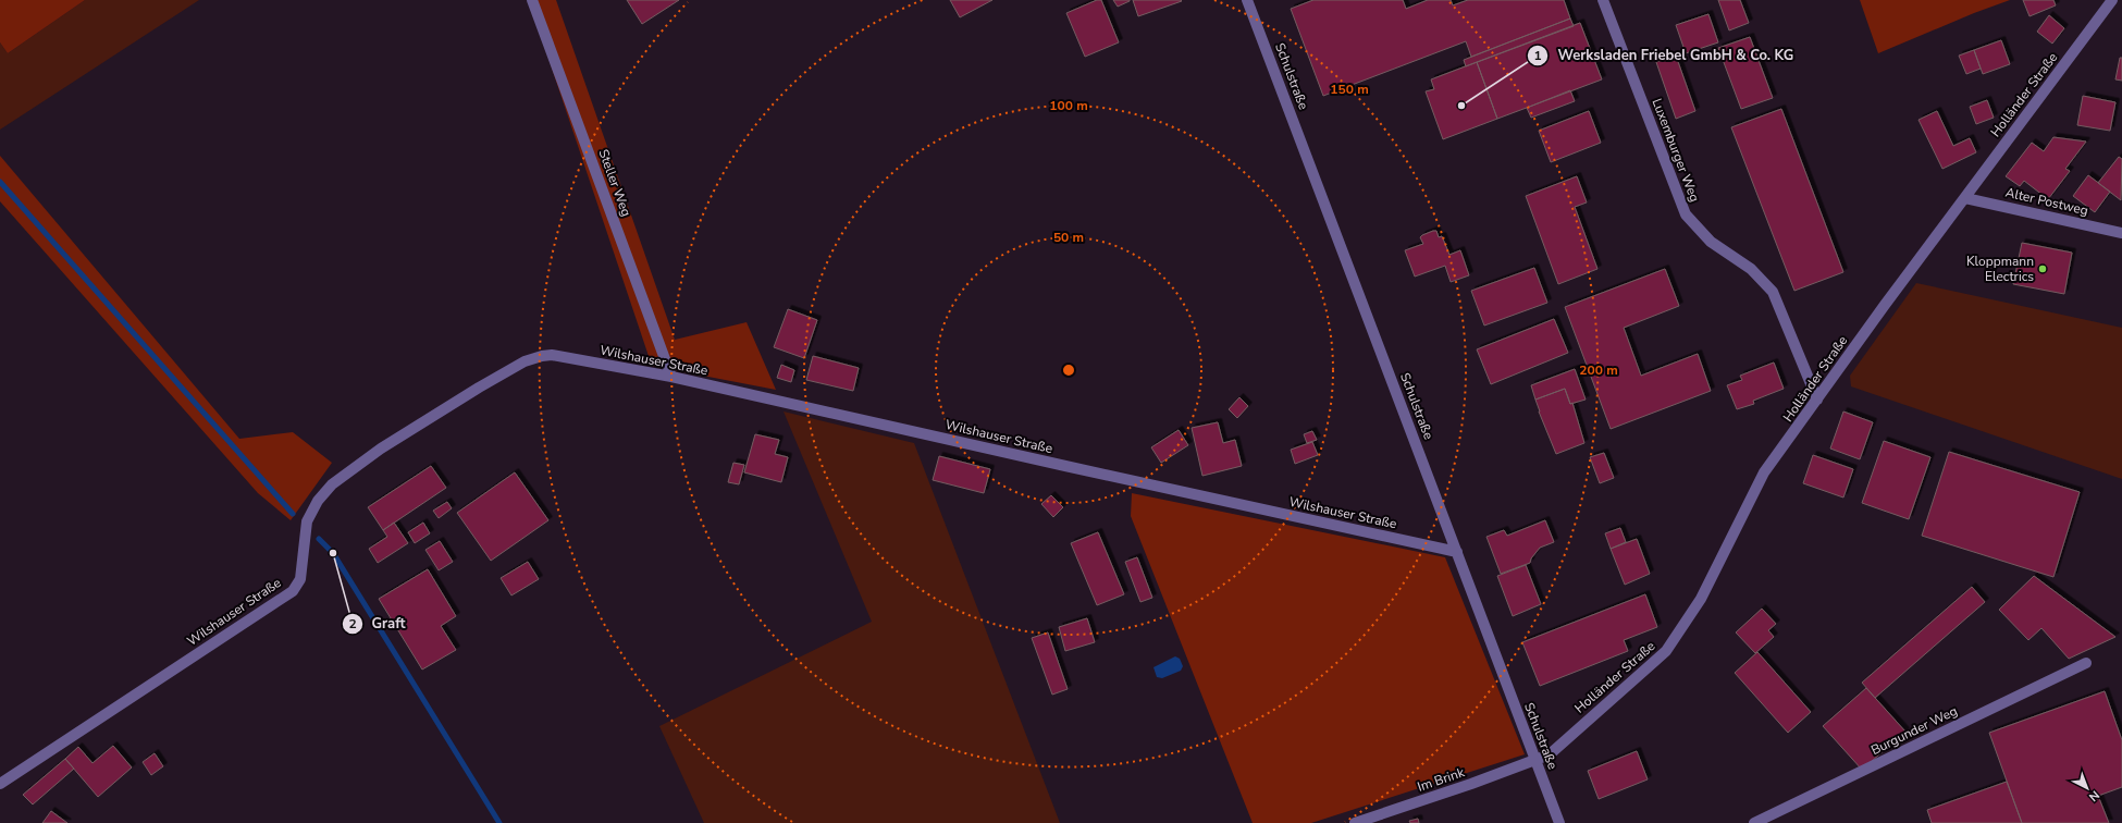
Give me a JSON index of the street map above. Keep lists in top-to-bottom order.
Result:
{
  "streets": {
    "street": [
      "Schulstraße",
      "Holländer Straße",
      "Luxemburger Weg",
      "Steller Weg",
      "Alter Postweg",
      "Wilshauser Straße",
      "Burgunder Weg",
      "Im Brink"
    ]
  },
  "crossings": [
    ["Schulstraße", "Holländer Straße"],
    ["Schulstraße", "Wilshauser Straße"],
    ["Schulstraße", "Im Brink"],
    ["Holländer Straße", "Luxemburger Weg"],
    ["Holländer Straße", "Alter Postweg"],
    ["Holländer Straße", "Im Brink"],
    ["Steller Weg", "Wilshauser Straße"]
  ],
  "places": ["Werksladen Friebel GmbH & Co. KG", "Kloppmann Electrics", "Graft"],
  "north": "bottom right",
  "rings": [
    "150 m",
    "100 m",
    "50 m",
    "200 m"
  ]
}
